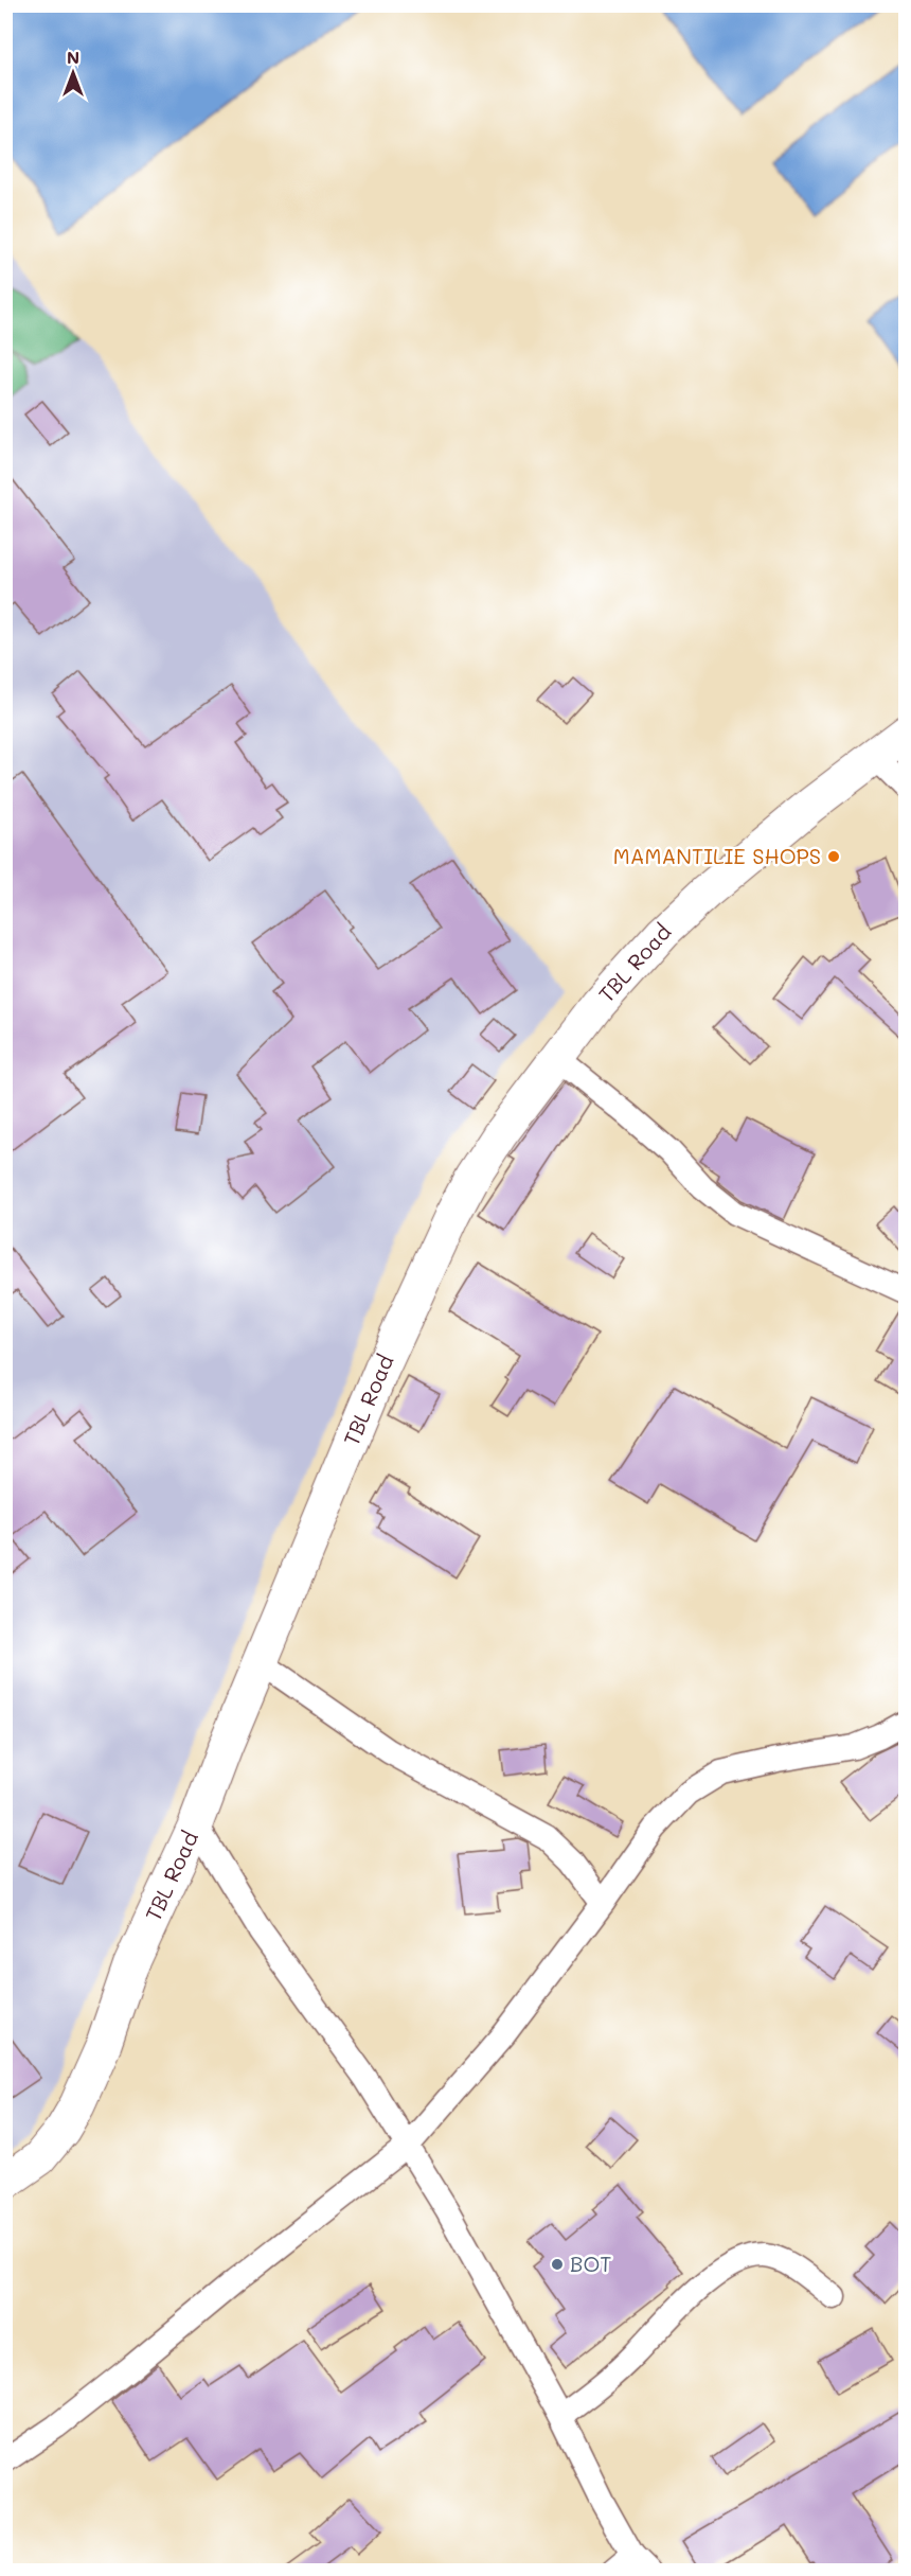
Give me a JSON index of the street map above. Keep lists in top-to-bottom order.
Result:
{
  "streets": {
    "street": ["TBL Road"]
  },
  "places": ["MAMANTILIE SHOPS", "BOT"],
  "north": "top"
}
